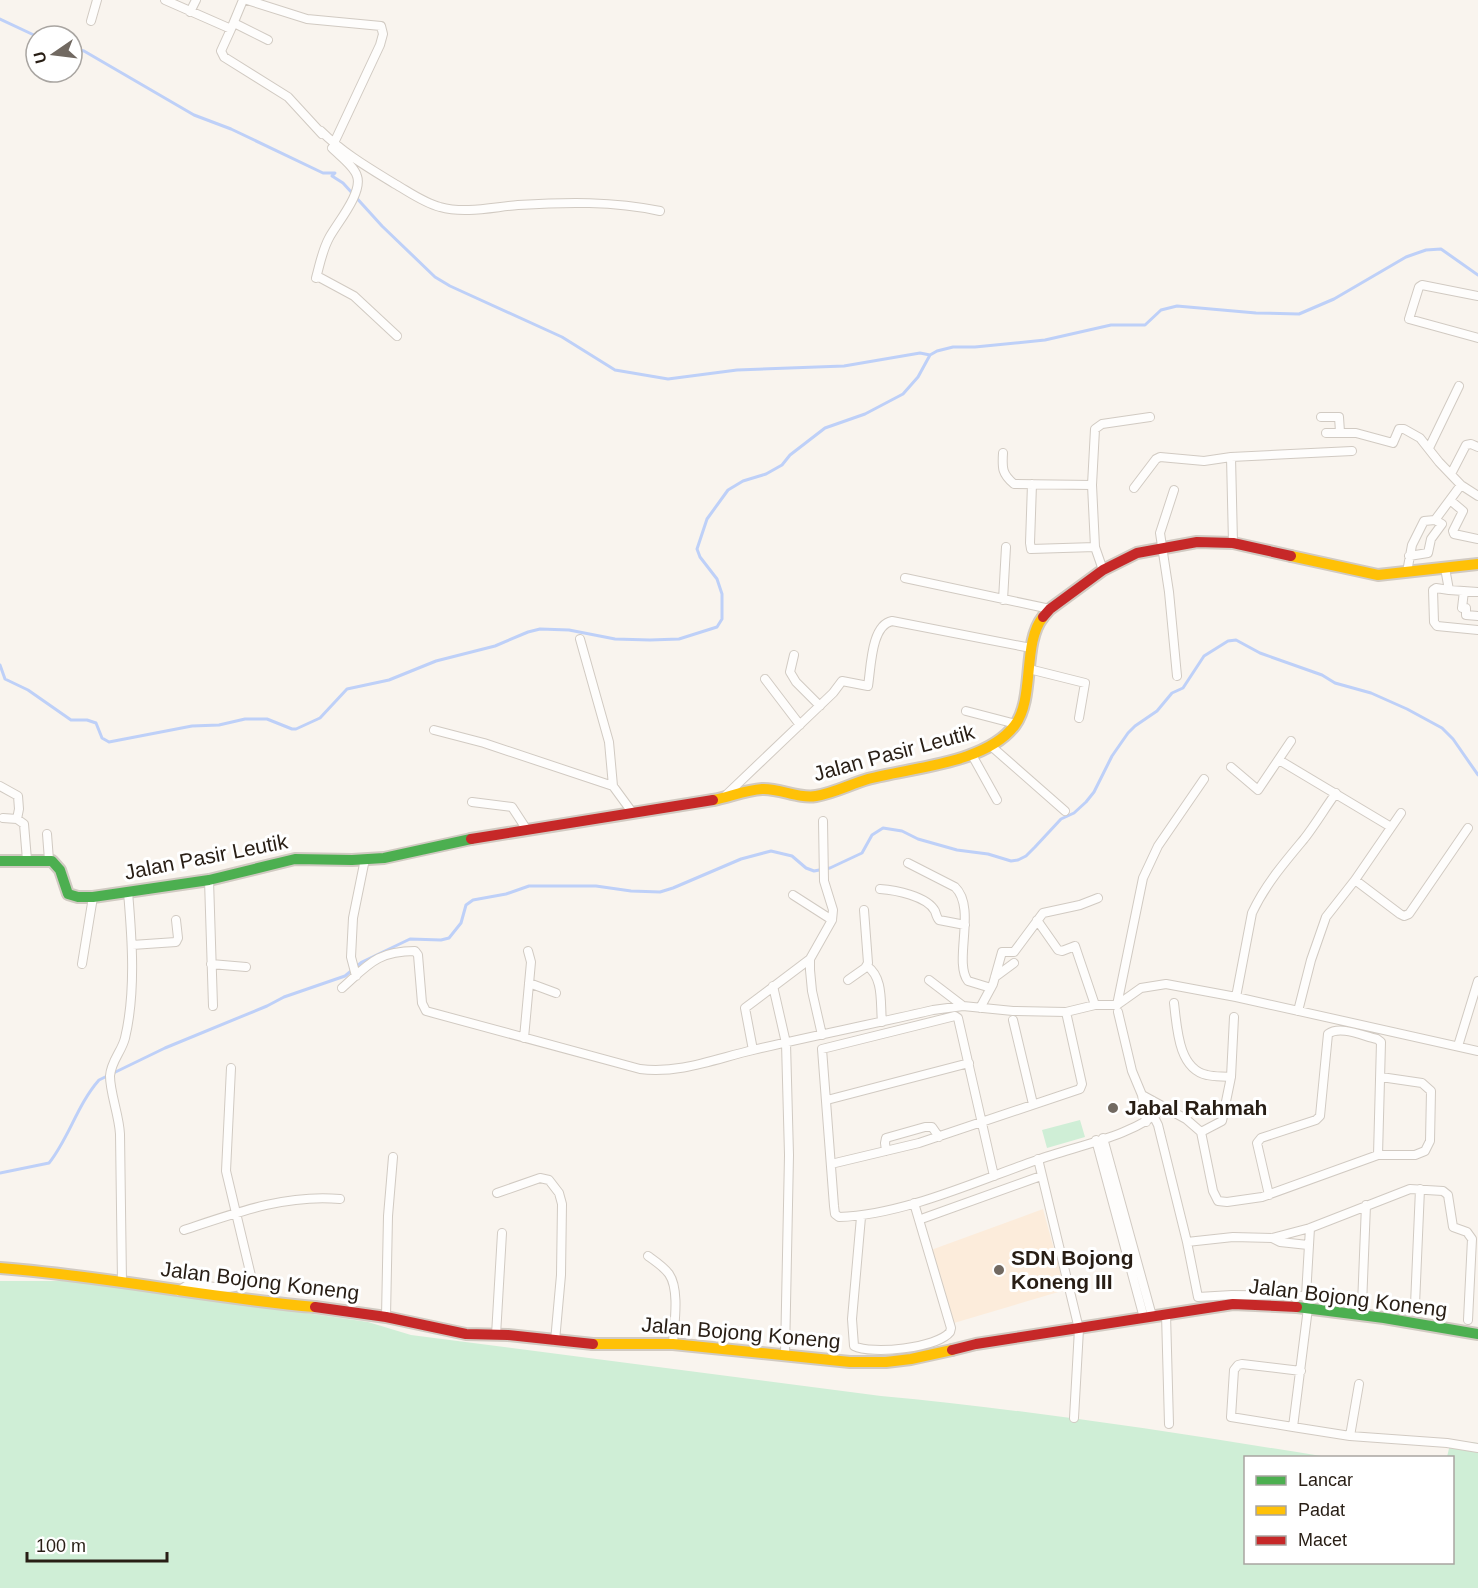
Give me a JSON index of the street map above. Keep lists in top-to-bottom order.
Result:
{
  "streets": {
    "street": ["Jalan Pasir Leutik", "Jalan Bojong Koneng"]
  },
  "places": ["Jabal Rahmah", "SDN Bojong Koneng III"],
  "legend": ["Lancar", "Padat", "Macet"],
  "scale_bar": "100 m",
  "north": "left"
}
